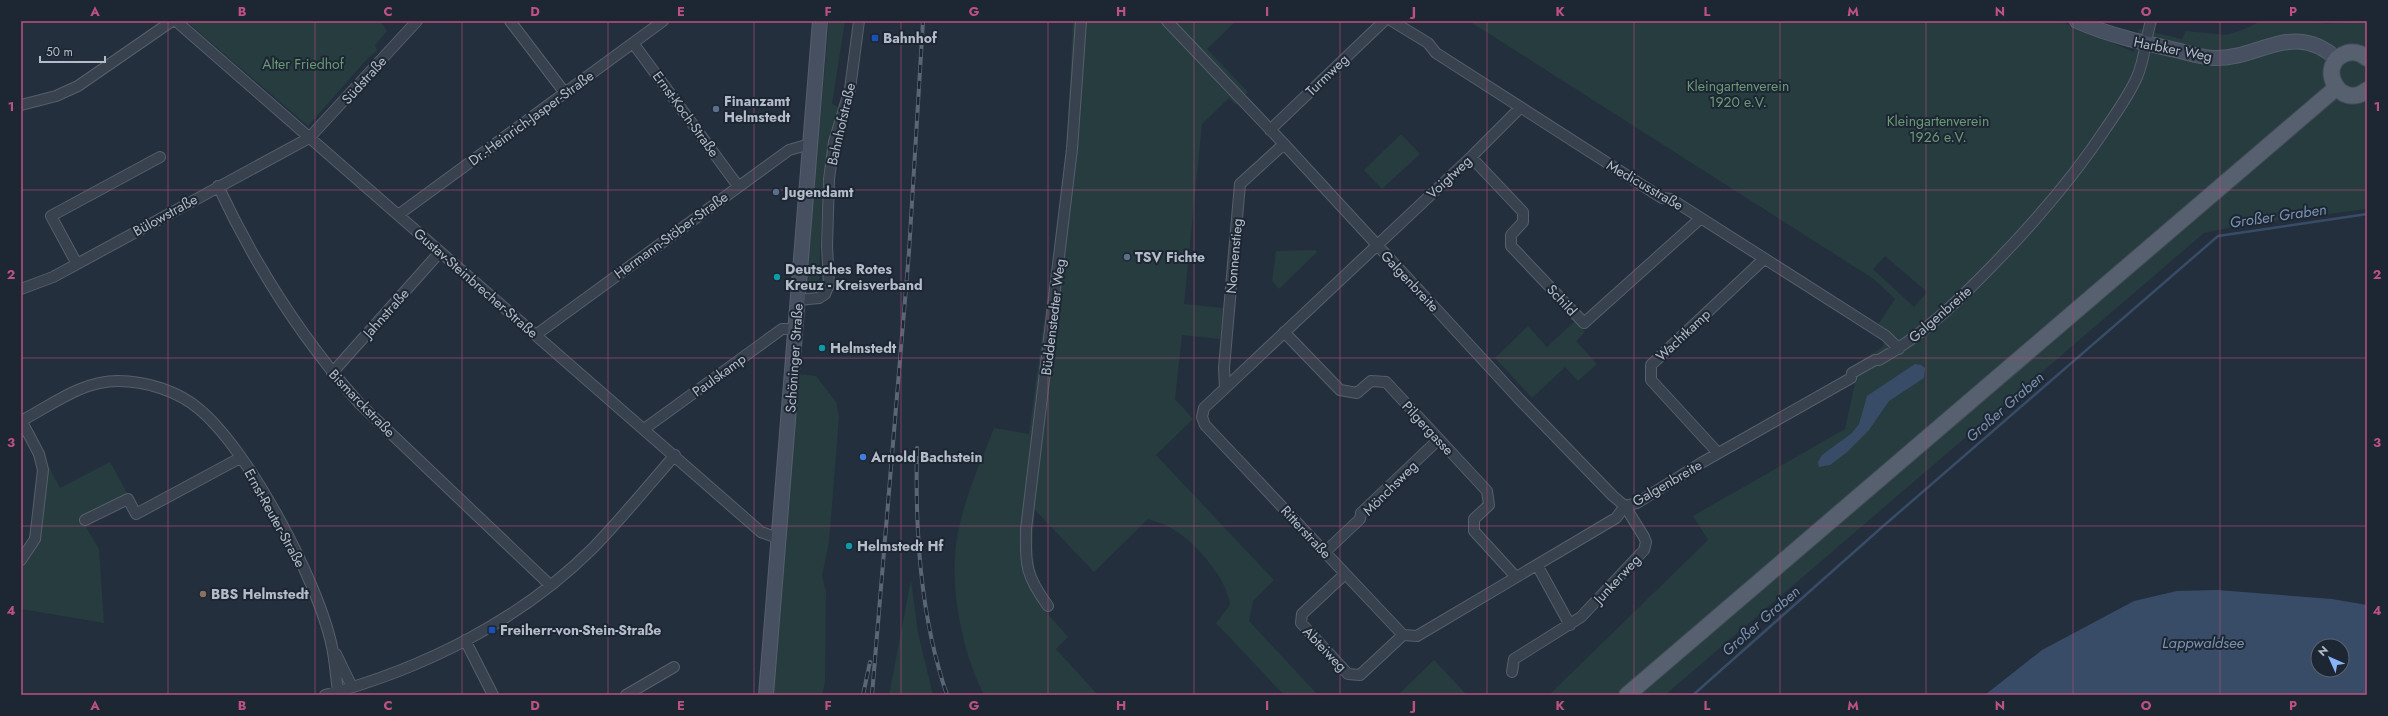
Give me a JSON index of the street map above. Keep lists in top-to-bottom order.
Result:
{
  "streets": {
    "main road": ["Harbker Weg", "Schöninger Straße"],
    "street": [
      "Turmweg",
      "Südstraße",
      "Ernst-Koch-Straße",
      "Dr.-Heinrich-Jasper-Straße",
      "Bahnhofstraße",
      "Voigtweg",
      "Medicusstraße",
      "Bülowstraße",
      "Hermann-Stöber-Straße",
      "Nonnenstieg",
      "Galgenbreite",
      "Gustav-Steinbrecher-Straße",
      "Schild",
      "Jahnstraße",
      "Büddenstedter Weg",
      "Wachtkamp",
      "Paulskamp",
      "Bismarckstraße",
      "Pilgergasse",
      "Mönchsweg",
      "Ernst-Reuter-Straße",
      "Ritterstraße",
      "Junkerweg",
      "Abteiweg"
    ]
  },
  "crossings": [
    ["Harbker Weg", "Galgenbreite"],
    ["Turmweg", "Galgenbreite"],
    ["Südstraße", "Bülowstraße"],
    ["Südstraße", "Gustav-Steinbrecher-Straße"],
    ["Ernst-Koch-Straße", "Dr.-Heinrich-Jasper-Straße"],
    ["Ernst-Koch-Straße", "Hermann-Stöber-Straße"],
    ["Dr.-Heinrich-Jasper-Straße", "Gustav-Steinbrecher-Straße"],
    ["Bahnhofstraße", "Schöninger Straße"],
    ["Voigtweg", "Medicusstraße"],
    ["Voigtweg", "Galgenbreite"],
    ["Voigtweg", "Schild"],
    ["Voigtweg", "Ritterstraße"],
    ["Medicusstraße", "Galgenbreite"],
    ["Medicusstraße", "Schild"],
    ["Medicusstraße", "Wachtkamp"],
    ["Bülowstraße", "Gustav-Steinbrecher-Straße"],
    ["Bülowstraße", "Bismarckstraße"],
    ["Hermann-Stöber-Straße", "Gustav-Steinbrecher-Straße"],
    ["Hermann-Stöber-Straße", "Schöninger Straße"],
    ["Nonnenstieg", "Galgenbreite"],
    ["Nonnenstieg", "Ritterstraße"],
    ["Galgenbreite", "Wachtkamp"],
    ["Galgenbreite", "Ritterstraße"],
    ["Galgenbreite", "Junkerweg"],
    ["Gustav-Steinbrecher-Straße", "Jahnstraße"],
    ["Gustav-Steinbrecher-Straße", "Schöninger Straße"],
    ["Gustav-Steinbrecher-Straße", "Paulskamp"],
    ["Jahnstraße", "Bismarckstraße"],
    ["Schöninger Straße", "Paulskamp"],
    ["Pilgergasse", "Mönchsweg"],
    ["Pilgergasse", "Ritterstraße"],
    ["Mönchsweg", "Ritterstraße"],
    ["Ritterstraße", "Abteiweg"]
  ],
  "water": ["Großer Graben", "Lappwaldsee"],
  "parks": ["Alter Friedhof", "Kleingartenverein 1920 e.V.", "Kleingartenverein 1926 e.V."],
  "places": {
    "transit": ["Bahnhof", "Freiherr-von-Stein-Straße"],
    "other": [
      "Finanzamt Helmstedt",
      "Jugendamt",
      "TSV Fichte",
      "Deutsches Rotes Kreuz - Kreisverband",
      "Helmstedt",
      "Arnold Bachstein",
      "Helmstedt Hf",
      "BBS Helmstedt"
    ]
  },
  "scale_bar": "50 m",
  "north": "top left",
  "grid": {
    "columns": [
      "A",
      "B",
      "C",
      "D",
      "E",
      "F",
      "G",
      "H",
      "I",
      "J",
      "K",
      "L",
      "M",
      "N",
      "O",
      "P"
    ],
    "rows": [
      "1",
      "2",
      "3",
      "4"
    ]
  }
}
